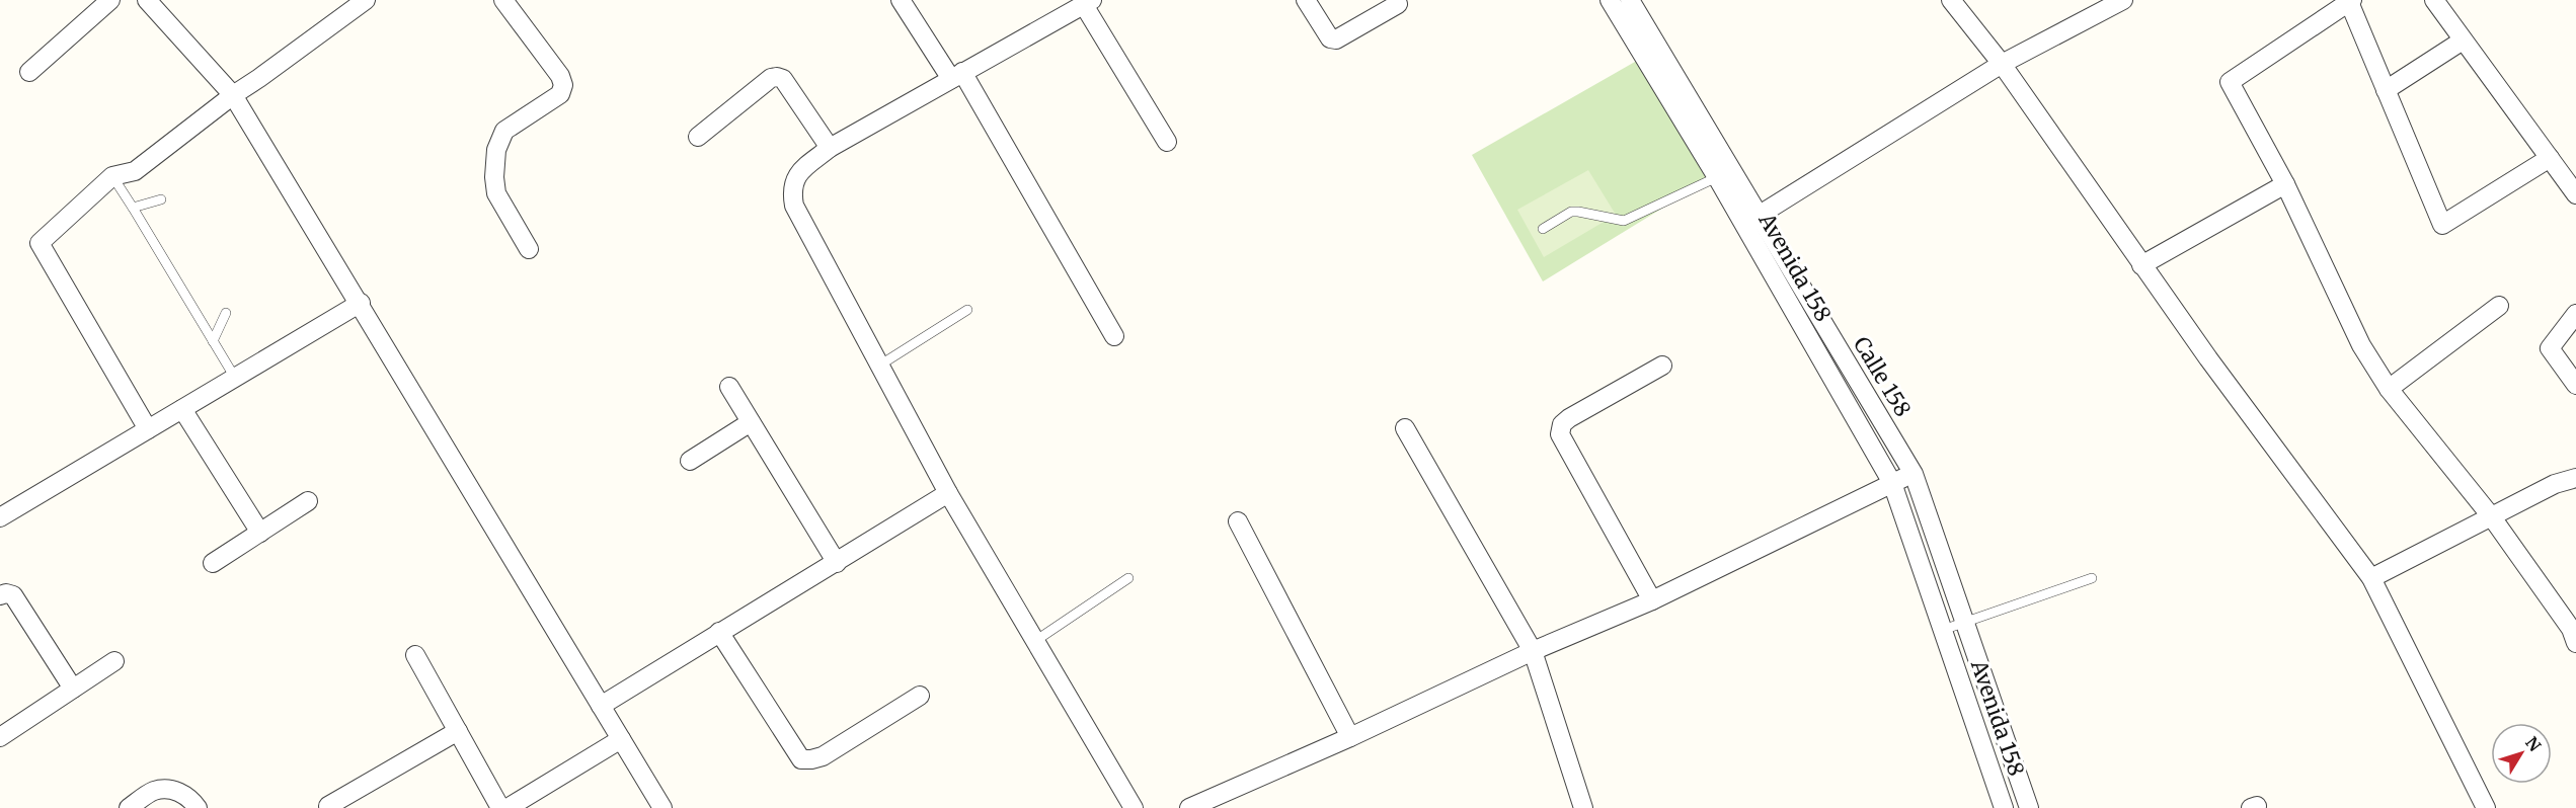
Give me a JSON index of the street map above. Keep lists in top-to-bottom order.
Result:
{
  "streets": {
    "street": ["Avenida 158", "Calle 158"]
  },
  "crossings": [
    ["Avenida 158", "Calle 158"]
  ],
  "north": "top right"
}
